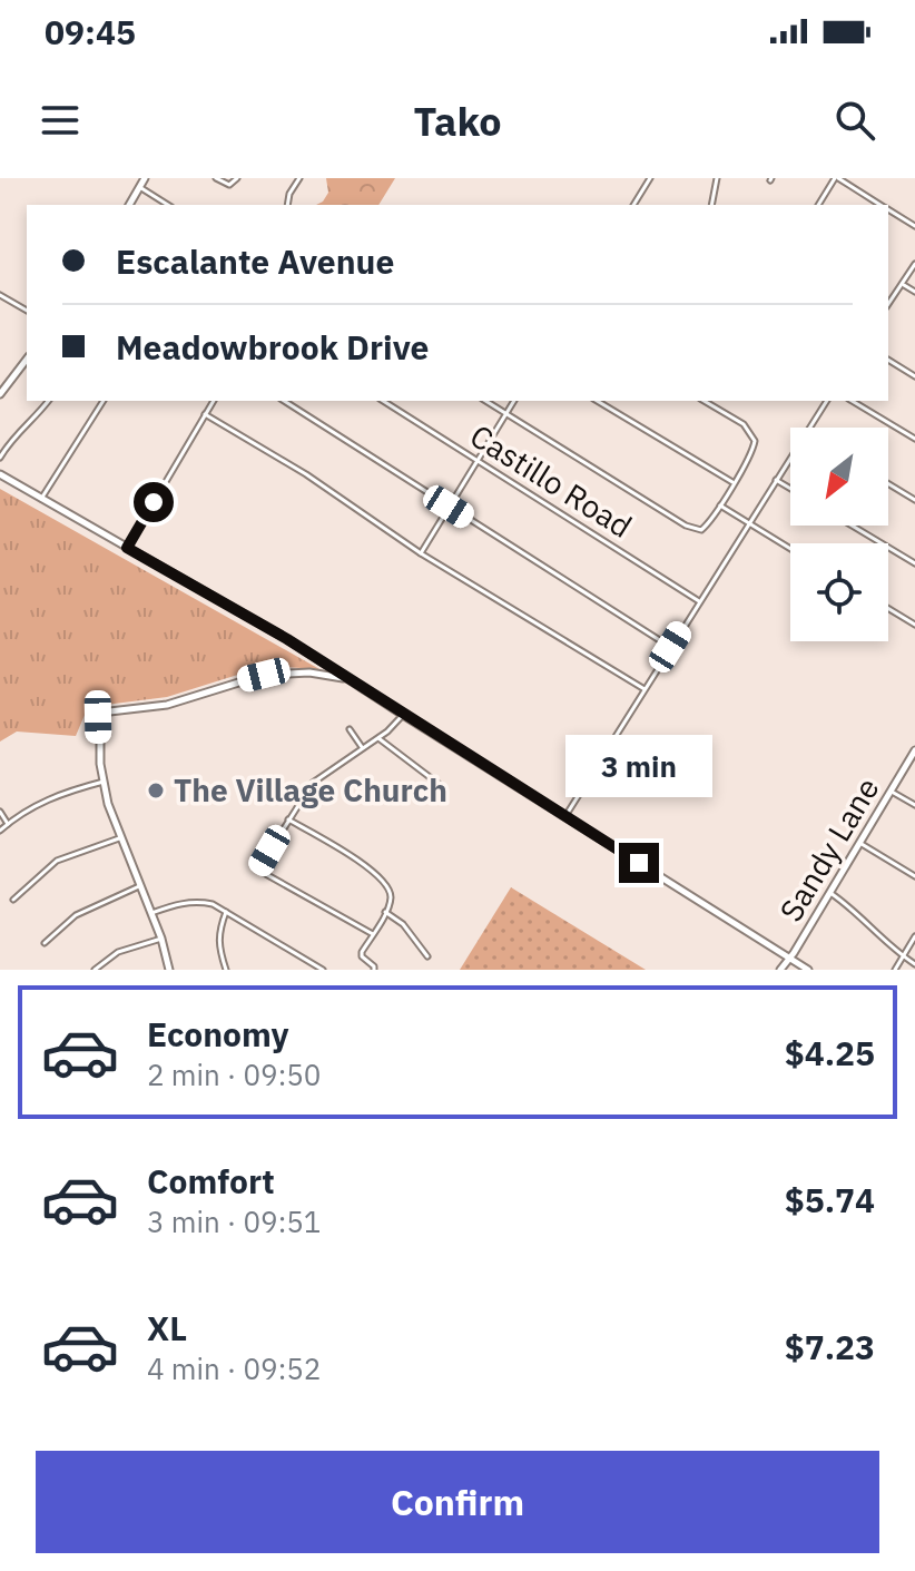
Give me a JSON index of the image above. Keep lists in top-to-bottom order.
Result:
{
  "streets": {
    "main road": ["Sandy Lane"],
    "street": ["Castillo Road"]
  },
  "places": ["The Village Church"],
  "north": "bottom left",
  "page": {
    "status": "09:45",
    "header": "Tako",
    "banner": ["Escalante Avenue", "Meadowbrook Drive"],
    "bubble": "3 min",
    "list": [
      {
        "name": "Economy",
        "note": "2 min · 09:50",
        "value": "$4.25"
      },
      {
        "name": "Comfort",
        "note": "3 min · 09:51",
        "value": "$5.74"
      },
      {
        "name": "XL",
        "note": "4 min · 09:52",
        "value": "$7.23"
      }
    ],
    "buttons": "Confirm"
  }
}
